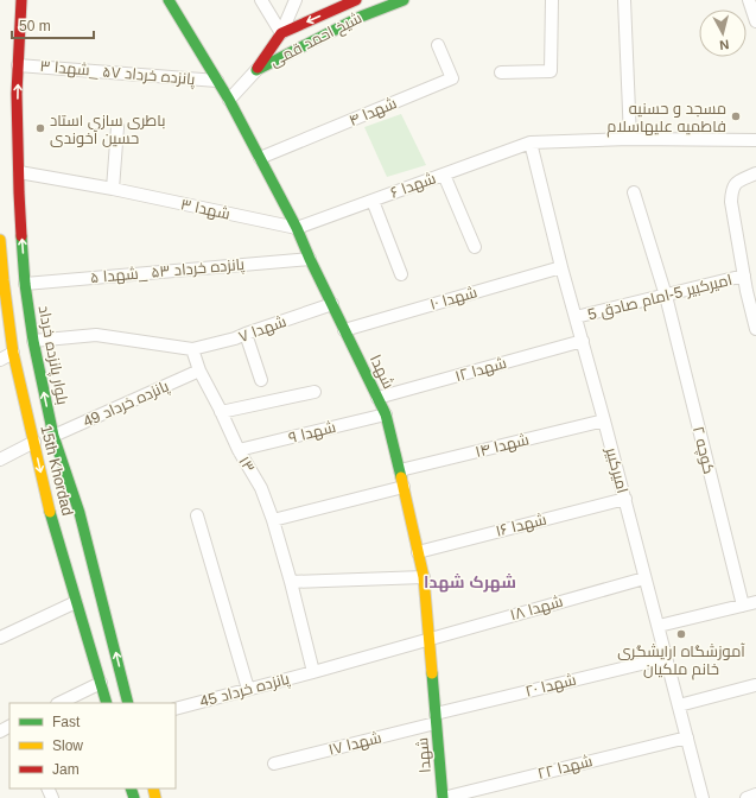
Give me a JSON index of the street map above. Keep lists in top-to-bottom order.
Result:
{
  "streets": {
    "main road": [
      "شیخ احمد قمی",
      "بلوار پانزده خرداد",
      "شهدا",
      "15th Khordad"
    ],
    "street": [
      "پانزده خرداد ۵۷ _شهدا ۳",
      "شهدا ۴",
      "شهدا ۶",
      "شهدا ۳",
      "پانزده خرداد ۵۳ _شهدا ۵",
      "امیرکبیر 5-امام صادق 5",
      "شهدا ۱۰",
      "شهدا ۷",
      "شهدا ۱۲",
      "پانزده خرداد 49",
      "شهدا ۹",
      "شهدا ۱۴",
      "کوچه ۲",
      "۱۳",
      "امیرکبیر",
      "شهدا ۱۶",
      "شهدا ۱۸",
      "شهدا ۲۰",
      "پانزده خرداد 45",
      "شهدا ۱۷",
      "شهدا ۲۲"
    ]
  },
  "crossings": [
    ["شیخ احمد قمی", "شهدا"],
    ["پانزده خرداد ۵۷ _شهدا ۳", "بلوار پانزده خرداد"],
    ["پانزده خرداد ۵۷ _شهدا ۳", "شهدا"],
    ["شهدا ۴", "شهدا"],
    ["شهدا ۶", "شهدا ۳"],
    ["شهدا ۶", "شهدا"],
    ["شهدا ۶", "امیرکبیر"],
    ["شهدا ۳", "بلوار پانزده خرداد"],
    ["شهدا ۳", "شهدا"],
    ["پانزده خرداد ۵۳ _شهدا ۵", "بلوار پانزده خرداد"],
    ["پانزده خرداد ۵۳ _شهدا ۵", "شهدا"],
    ["امیرکبیر 5-امام صادق 5", "کوچه ۲"],
    ["امیرکبیر 5-امام صادق 5", "امیرکبیر"],
    ["شهدا ۱۰", "شهدا"],
    ["شهدا ۱۰", "امیرکبیر"],
    ["شهدا ۷", "شهدا"],
    ["شهدا ۷", "۱۳"],
    ["بلوار پانزده خرداد", "پانزده خرداد 49"],
    ["شهدا ۱۲", "شهدا"],
    ["شهدا ۱۲", "امیرکبیر"],
    ["شهدا", "شهدا ۹"],
    ["شهدا", "شهدا ۱۴"],
    ["شهدا", "شهدا ۱۶"],
    ["شهدا", "شهدا ۱۸"],
    ["شهدا", "شهدا ۲۰"],
    ["شهدا", "شهدا ۱۷"],
    ["شهدا", "شهدا ۲۲"],
    ["پانزده خرداد 49", "۱۳"],
    ["شهدا ۹", "۱۳"],
    ["شهدا ۱۴", "امیرکبیر"],
    ["۱۳", "شهدا ۱۸"],
    ["۱۳", "پانزده خرداد 45"],
    ["امیرکبیر", "شهدا ۱۶"],
    ["امیرکبیر", "شهدا ۱۸"],
    ["امیرکبیر", "شهدا ۲۰"],
    ["امیرکبیر", "شهدا ۲۲"],
    ["شهدا ۱۸", "پانزده خرداد 45"],
    ["شهدا ۲۰", "شهدا ۱۷"]
  ],
  "one_way": ["بلوار پانزده خرداد"],
  "districts": ["شهرک شهدا"],
  "places": ["مسجد و حسنیه فاطمیه علیهاسلام", "باطری سازی استاد حسین آخوندی", "آموزشگاه ارایشگری خانم ملکیان"],
  "legend": ["Fast", "Slow", "Jam"],
  "scale_bar": "50 m",
  "north": "bottom"
}
